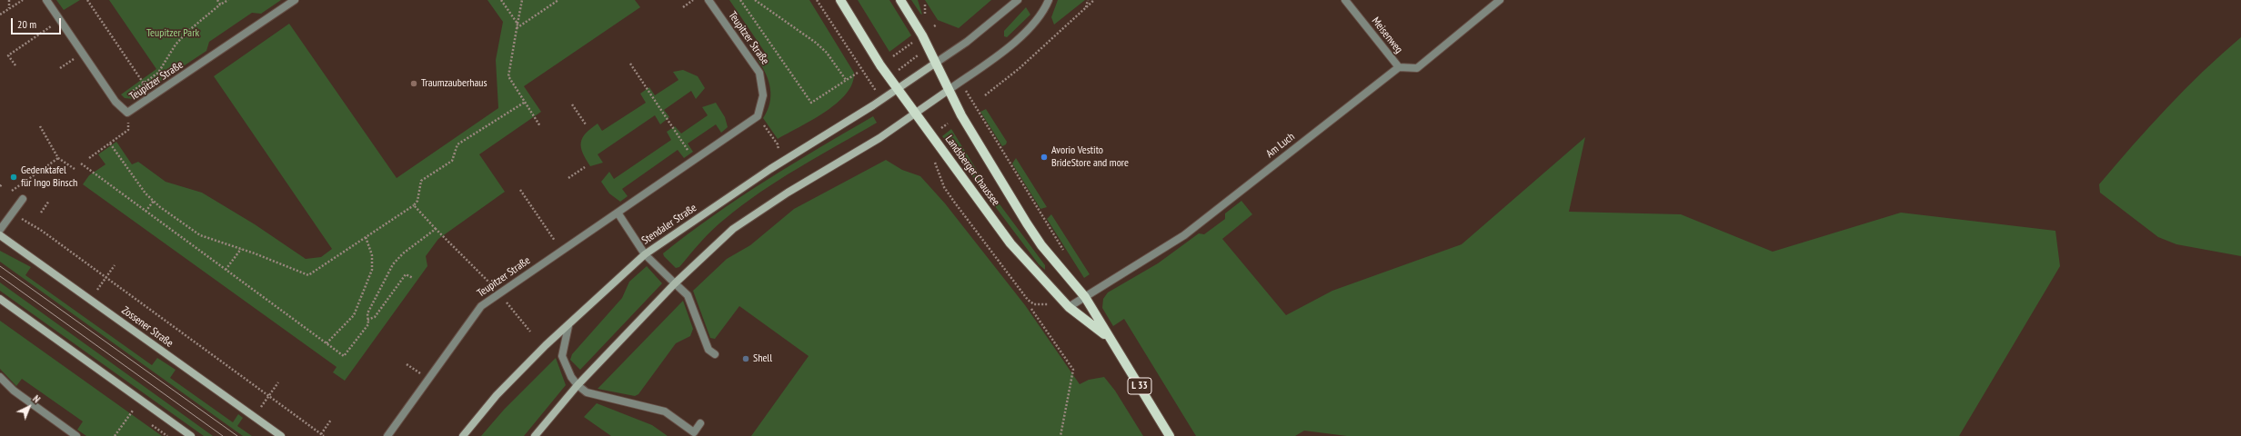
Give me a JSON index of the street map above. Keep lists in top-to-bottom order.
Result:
{
  "streets": {
    "main road": [
      "Landsberger Chaussee",
      "Stendaler Straße",
      "Zossener Straße",
      "L 33"
    ],
    "street": ["Meisenweg", "Teupitzer Straße", "Am Luch"]
  },
  "crossings": [
    ["Meisenweg", "Am Luch"],
    ["Am Luch", "Landsberger Chaussee"],
    ["Landsberger Chaussee", "Stendaler Straße"]
  ],
  "parks": ["Teupitzer Park"],
  "places": [
    "Traumzauberhaus",
    "Avorio Vestito BrideStore and more",
    "Gedenktafel für Ingo Binsch",
    "Shell"
  ],
  "scale_bar": "20 m",
  "north": "top right"
}
